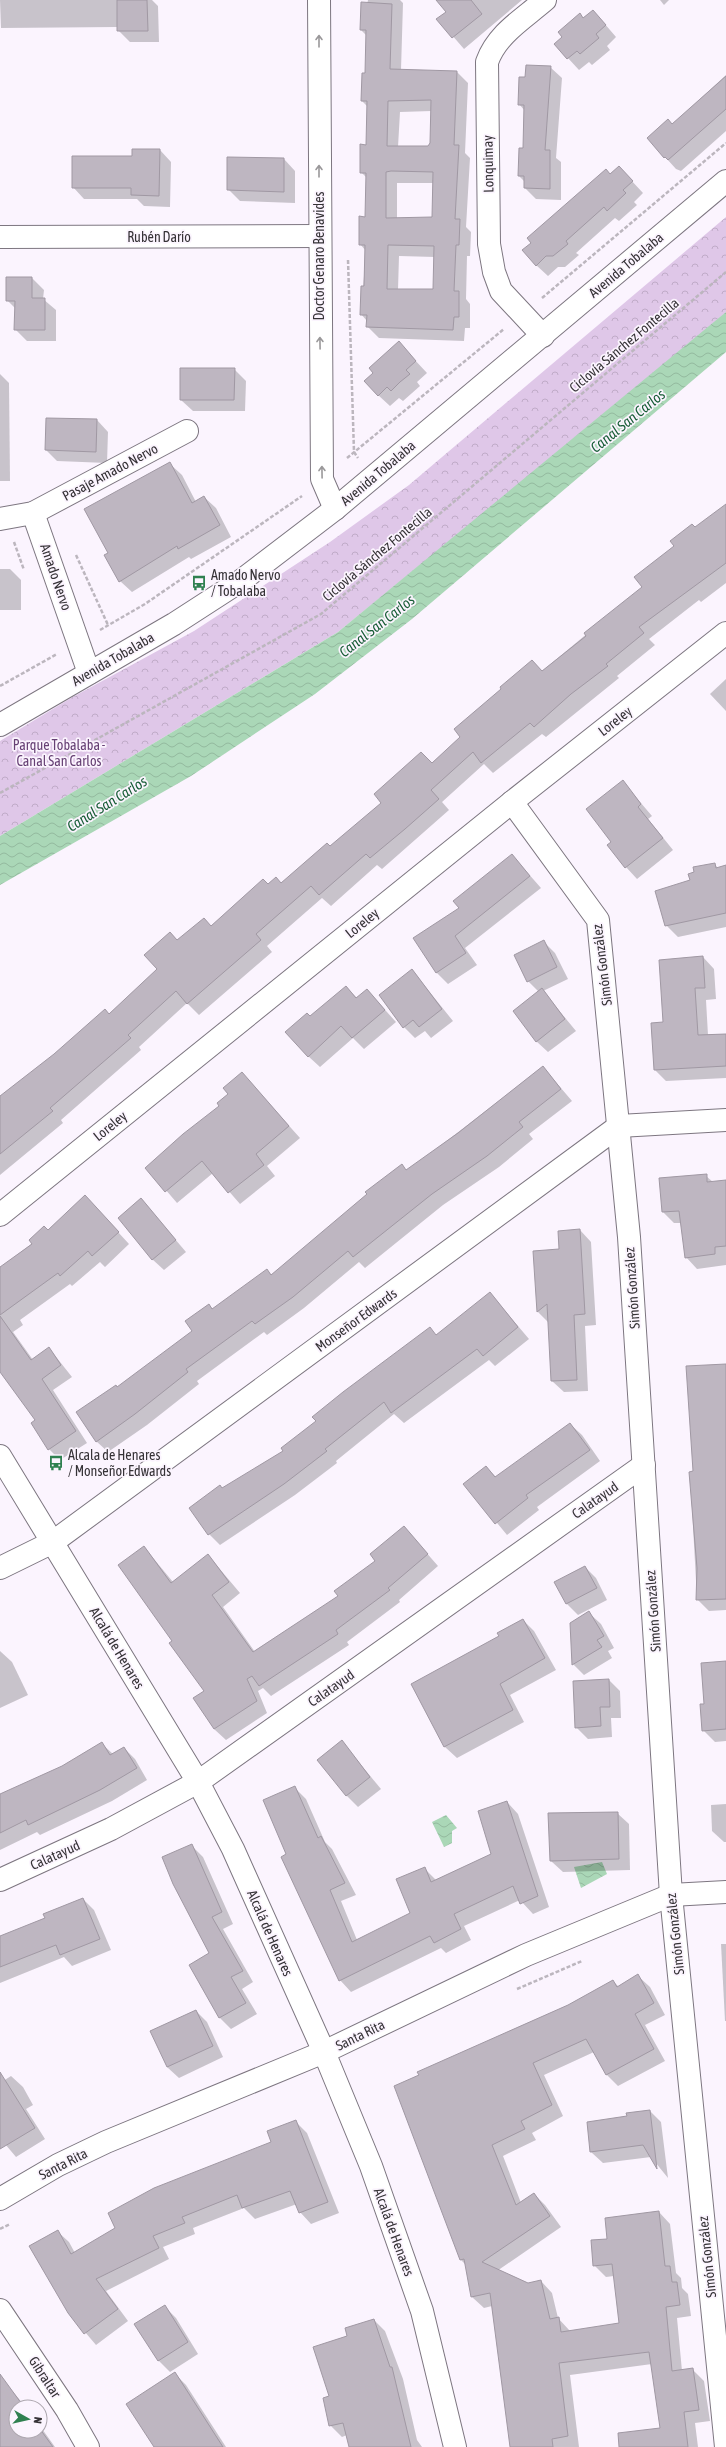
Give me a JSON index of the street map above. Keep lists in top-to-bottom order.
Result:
{
  "streets": {
    "street": [
      "Lonquimay",
      "Rubén Darío",
      "Doctor Genaro Benavides",
      "Avenida Tobalaba",
      "Pasaje Amado Nervo",
      "Amado Nervo",
      "Loreley",
      "Simón González",
      "Monseñor Edwards",
      "Calatayud",
      "Alcalá de Henares",
      "Santa Rita",
      "Gibraltar"
    ],
    "path": ["Ciclovía Sánchez Fontecilla"]
  },
  "crossings": [
    ["Lonquimay", "Avenida Tobalaba"],
    ["Rubén Darío", "Doctor Genaro Benavides"],
    ["Doctor Genaro Benavides", "Avenida Tobalaba"],
    ["Avenida Tobalaba", "Amado Nervo"],
    ["Pasaje Amado Nervo", "Amado Nervo"],
    ["Loreley", "Simón González"],
    ["Simón González", "Monseñor Edwards"],
    ["Simón González", "Calatayud"],
    ["Simón González", "Santa Rita"],
    ["Monseñor Edwards", "Alcalá de Henares"],
    ["Calatayud", "Alcalá de Henares"],
    ["Alcalá de Henares", "Santa Rita"]
  ],
  "one_way": ["Doctor Genaro Benavides"],
  "water": ["Canal San Carlos"],
  "parks": ["Parque Tobalaba - Canal San Carlos"],
  "places": {
    "bus stop": ["Amado Nervo / Tobalaba", "Alcala de Henares / Monseñor Edwards"]
  },
  "north": "right"
}
